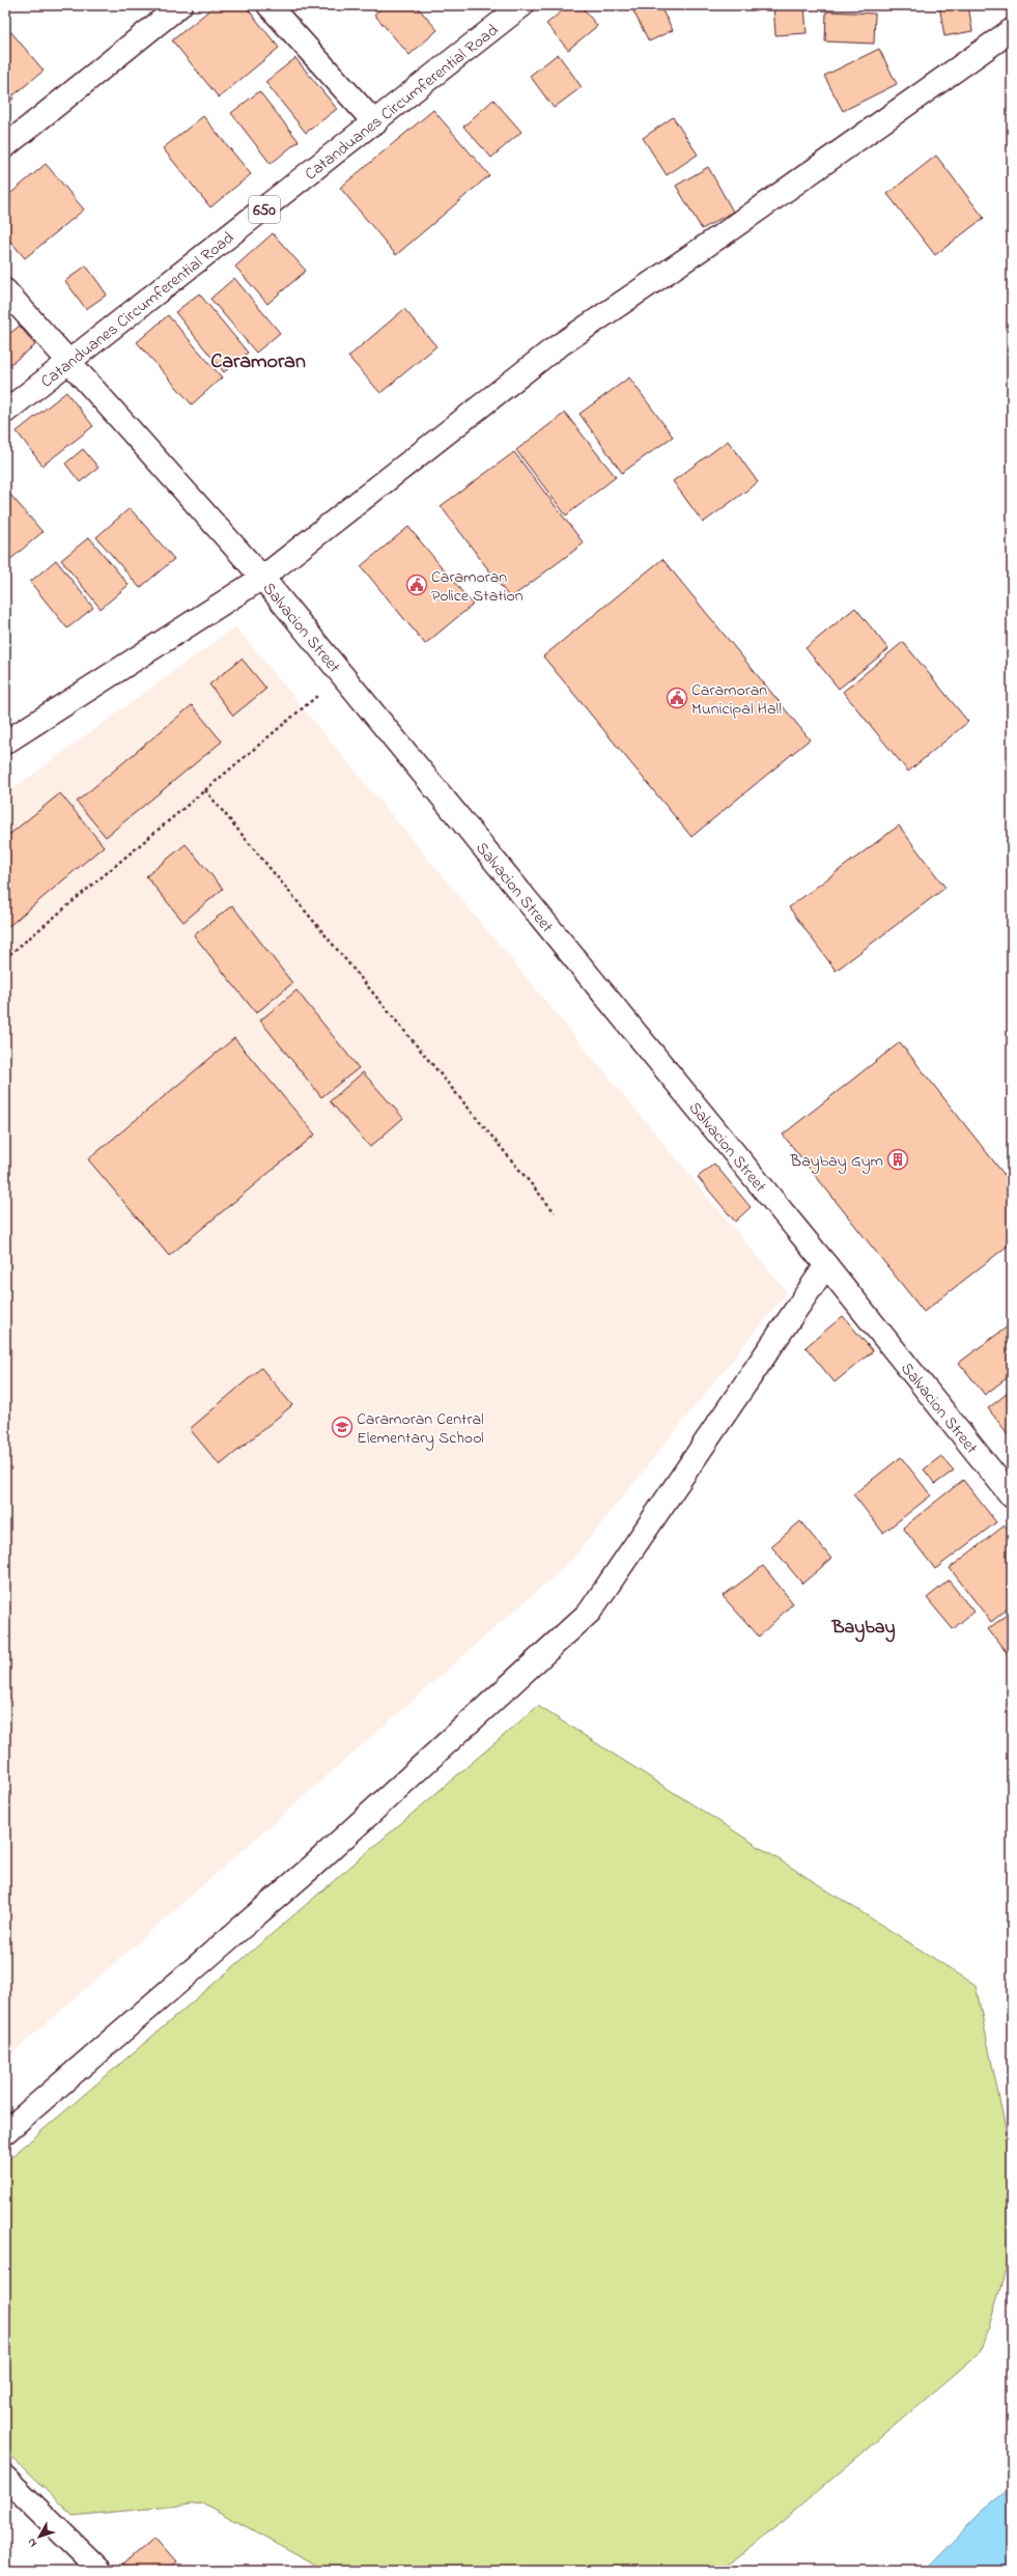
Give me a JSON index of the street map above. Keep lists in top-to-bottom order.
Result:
{
  "streets": {
    "street": ["Catanduanes Circumferential Road", "650", "Salvacion Street"]
  },
  "crossings": [
    ["Catanduanes Circumferential Road", "Salvacion Street"]
  ],
  "districts": ["Caramoran", "Baybay"],
  "places": {
    "public building": ["Caramoran Police Station", "Caramoran Municipal Hall"],
    "building": ["Baybay Gym"],
    "school or university": ["Caramoran Central Elementary School"]
  },
  "north": "bottom left"
}
